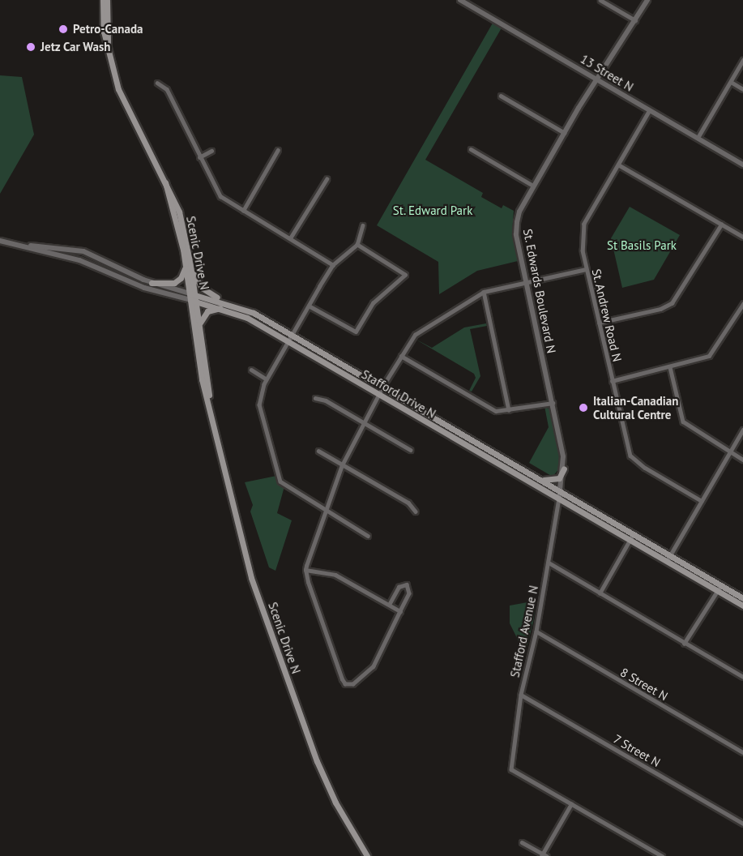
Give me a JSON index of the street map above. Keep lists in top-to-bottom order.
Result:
{
  "streets": {
    "main road": ["Scenic Drive N", "Stafford Drive N"],
    "street": [
      "13 Street N",
      "St. Edwards Boulevard N",
      "St. Andrew Road N",
      "Stafford Avenue N",
      "8 Street N",
      "7 Street N"
    ]
  },
  "crossings": [
    ["13 Street N", "St. Edwards Boulevard N"],
    ["13 Street N", "St. Andrew Road N"],
    ["Scenic Drive N", "Stafford Drive N"],
    ["St. Edwards Boulevard N", "Stafford Drive N"],
    ["St. Edwards Boulevard N", "Stafford Avenue N"],
    ["Stafford Drive N", "Stafford Avenue N"],
    ["Stafford Avenue N", "8 Street N"],
    ["Stafford Avenue N", "7 Street N"]
  ],
  "parks": ["St. Edward Park", "St Basils Park"],
  "places": ["Petro-Canada", "Jetz Car Wash", "Italian-Canadian Cultural Centre"]
}
